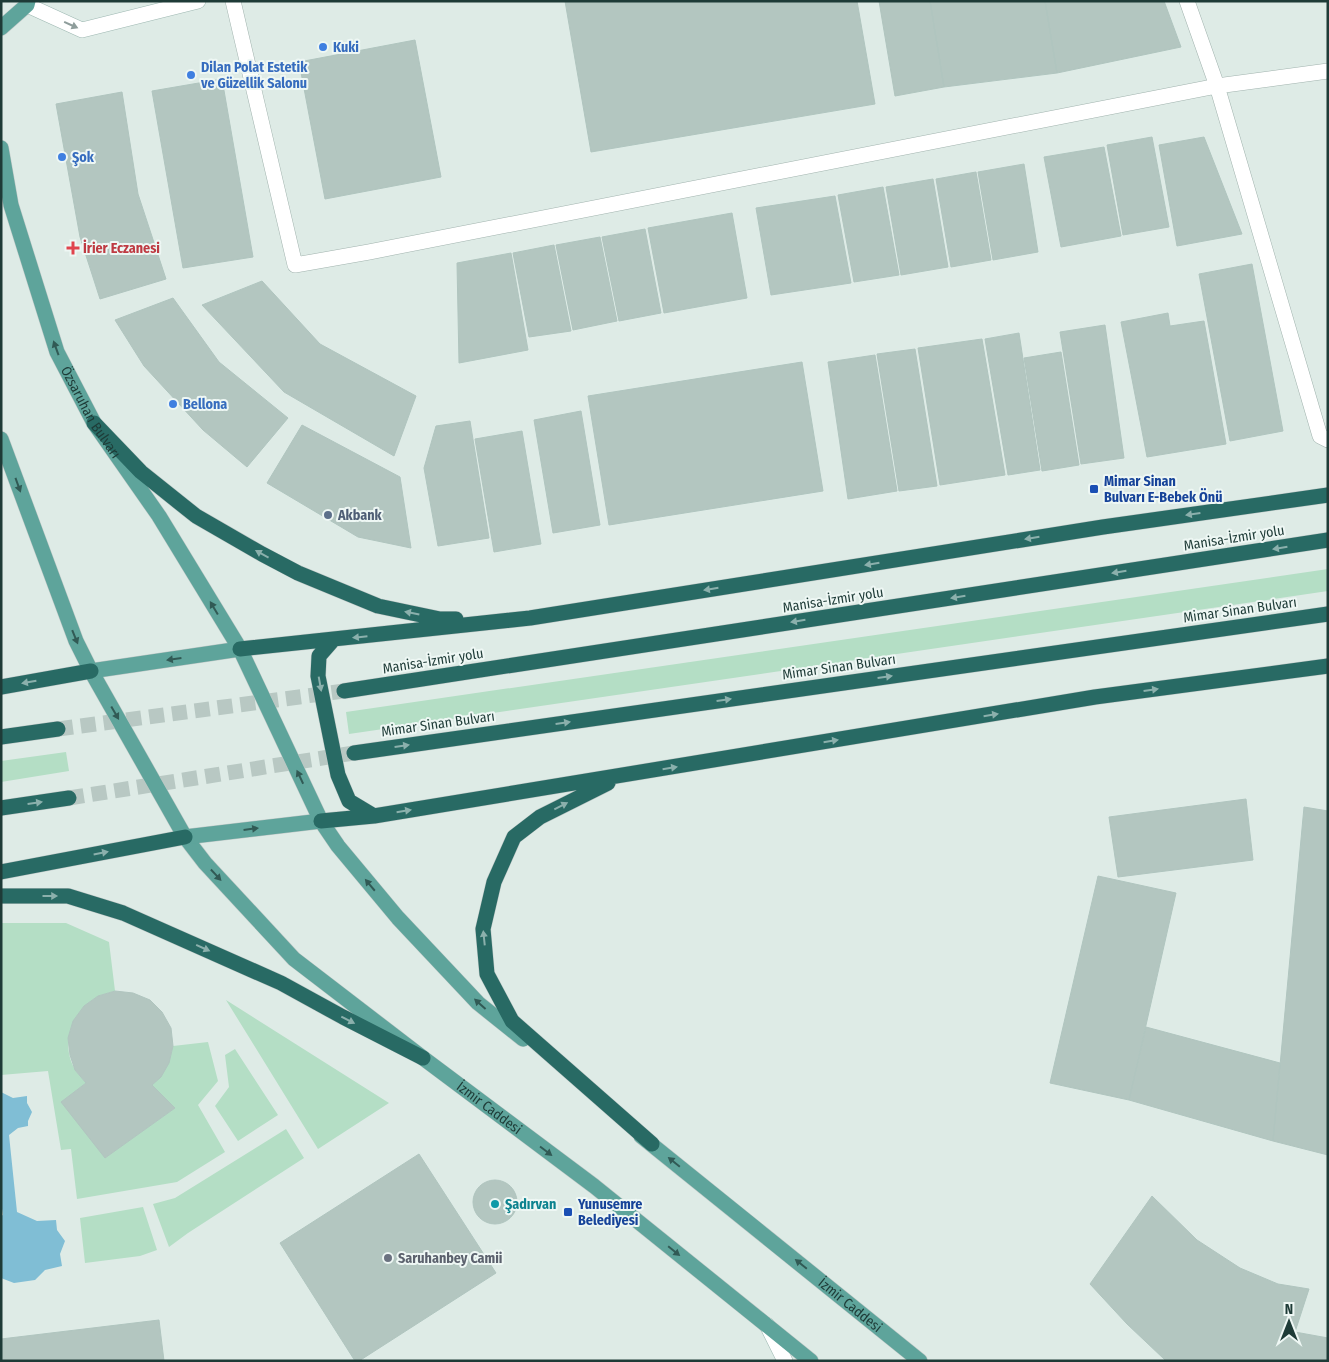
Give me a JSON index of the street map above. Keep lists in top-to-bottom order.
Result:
{
  "streets": {
    "highway": ["Manisa-İzmir yolu", "Mimar Sinan Bulvarı"],
    "main road": ["Özsaruhan Bulvarı", "İzmir Caddesi"]
  },
  "crossings": [
    ["Özsaruhan Bulvarı", "İzmir Caddesi"]
  ],
  "one_way": ["Özsaruhan Bulvarı"],
  "places": {
    "other": [
      "Kuki",
      "Dilan Polat Estetik ve Güzellik Salonu",
      "Şok",
      "Bellona",
      "Akbank",
      "Şadırvan",
      "Saruhanbey Camii"
    ],
    "health": ["İrier Eczanesi"],
    "transit": ["Mimar Sinan Bulvarı E-Bebek Önü", "Yunusemre Belediyesi"]
  },
  "north": "top"
}
